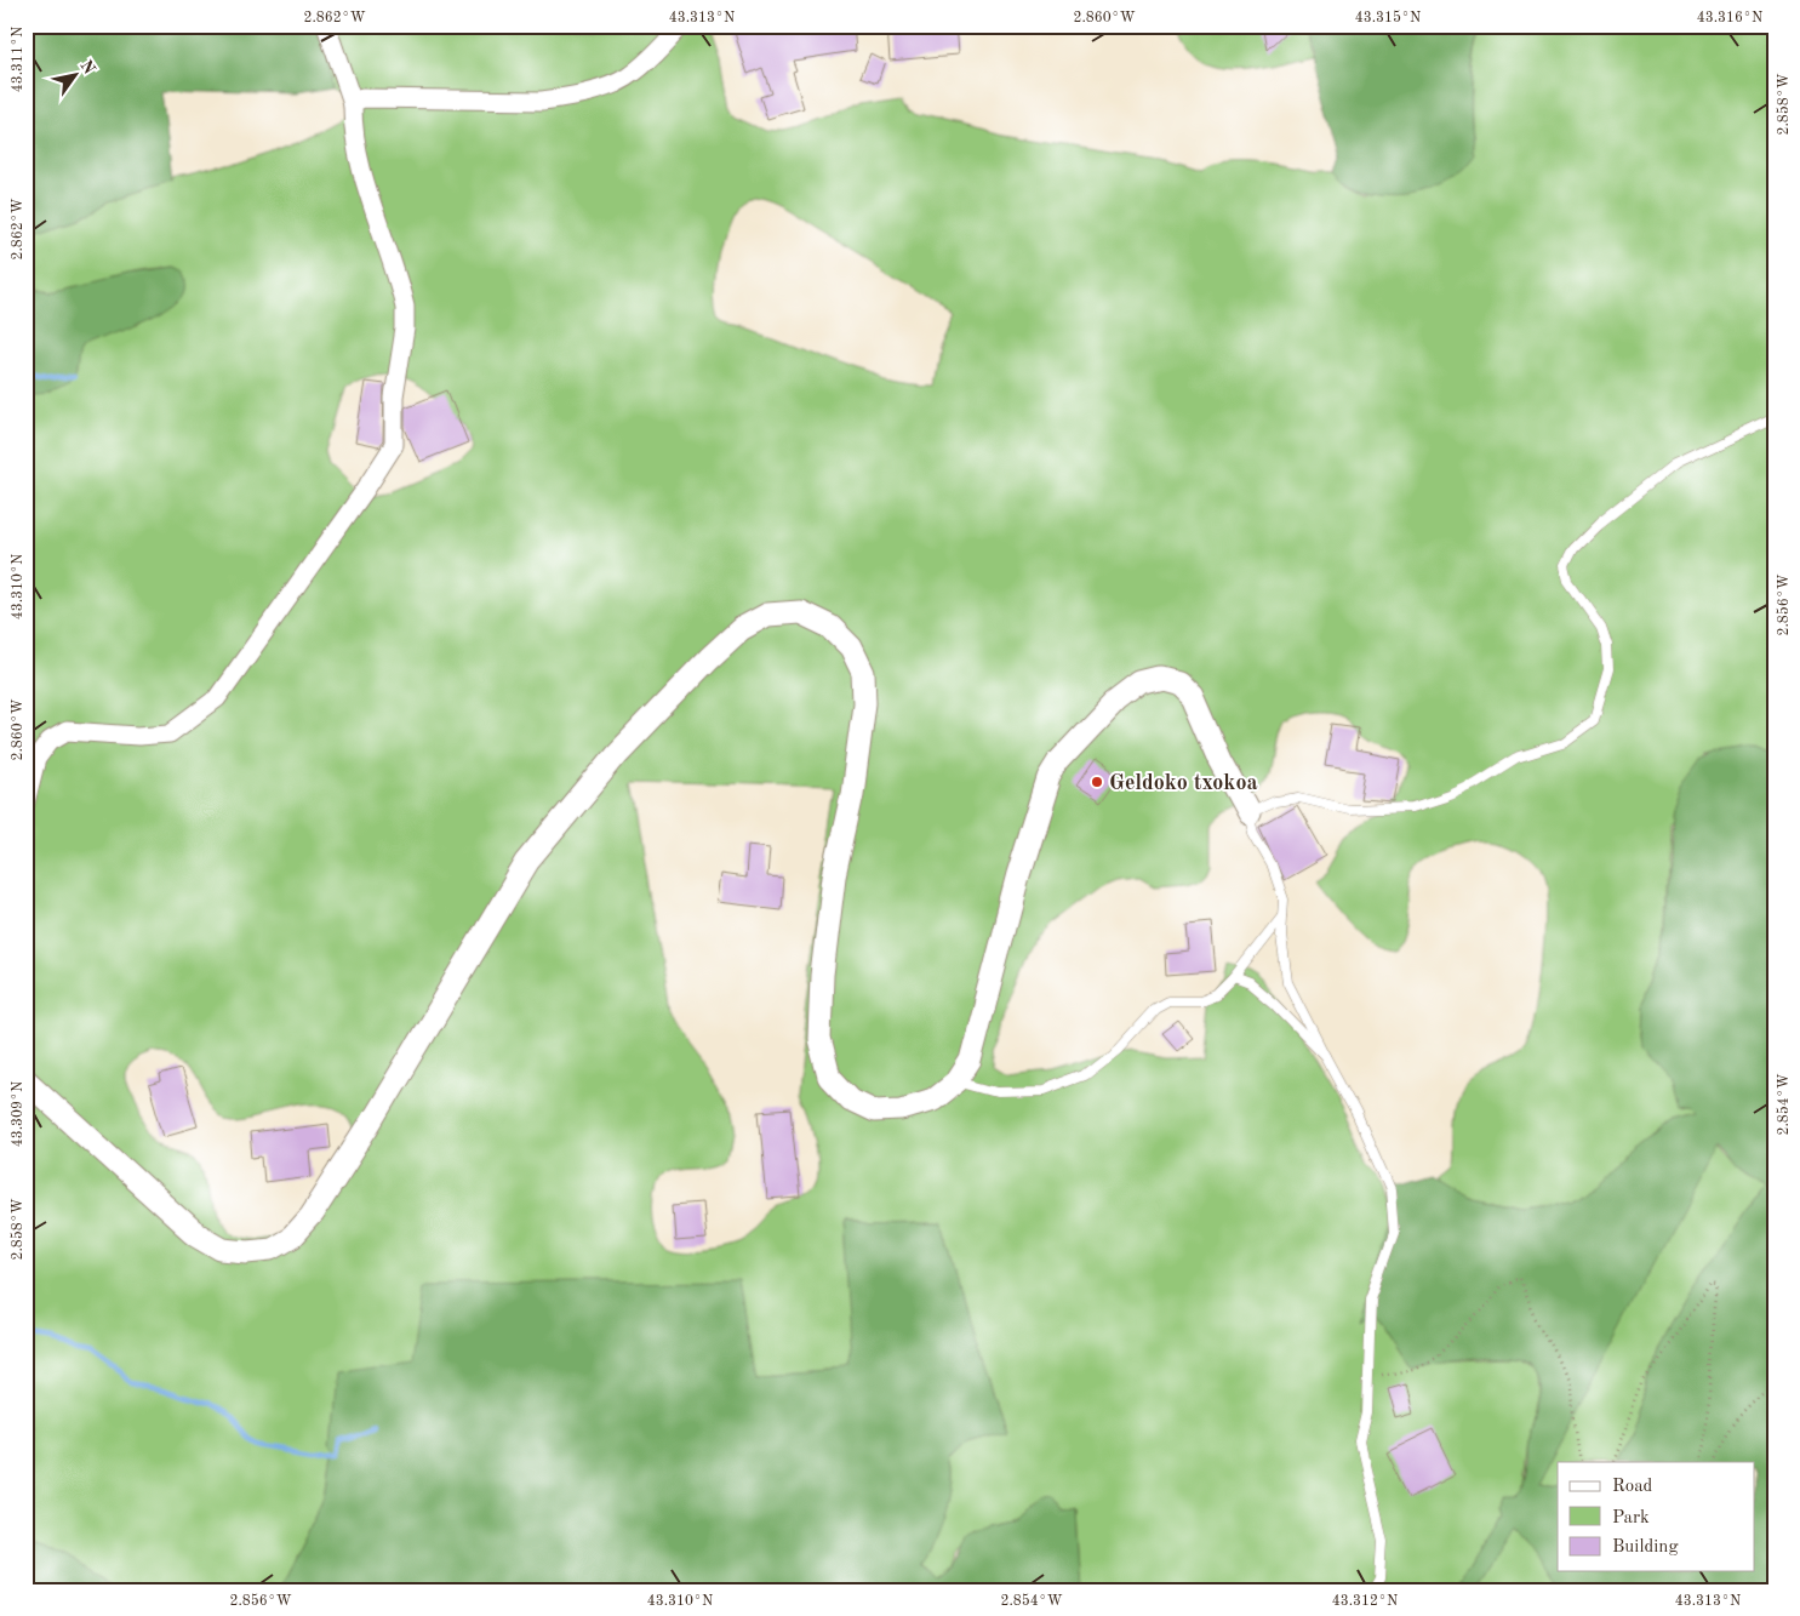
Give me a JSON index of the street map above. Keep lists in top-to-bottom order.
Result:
{
  "places": ["Geldoko txokoa"],
  "legend": ["Road", "Park", "Building"],
  "north": "top right",
  "coordinates": [
    "2.862°W",
    "43.313°N",
    "2.860°W",
    "43.315°N",
    "43.316°N",
    "43.311°N",
    "2.858°W",
    "43.310°N",
    "2.856°W",
    "2.854°W",
    "43.309°N",
    "43.312°N"
  ]
}
